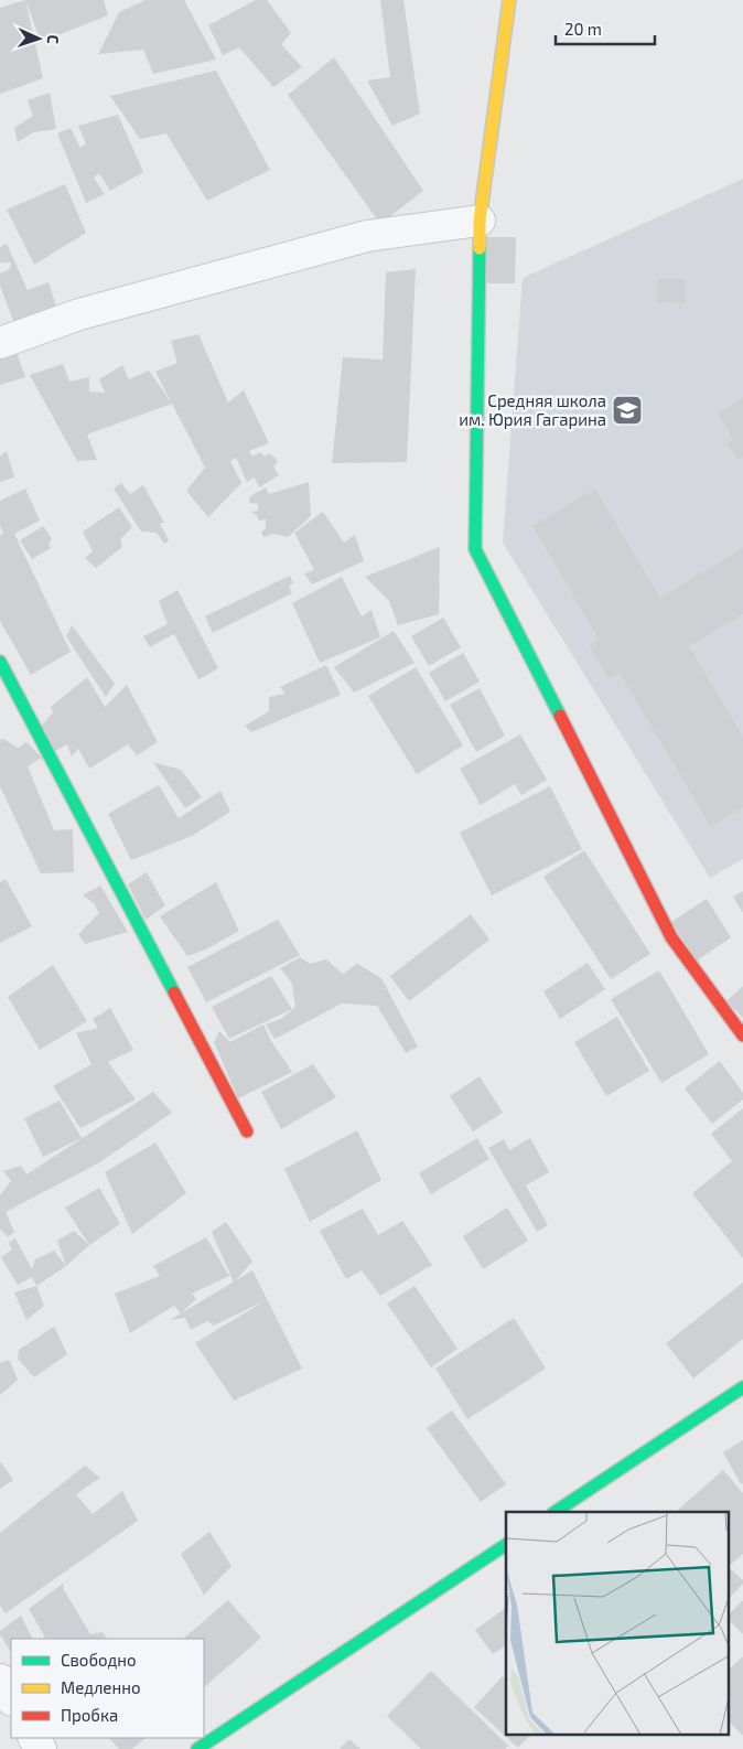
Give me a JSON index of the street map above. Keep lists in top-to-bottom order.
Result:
{
  "places": {
    "school or university": ["Средняя школа им. Юрия Гагарина"]
  },
  "legend": ["Свободно", "Медленно", "Пробка"],
  "scale_bar": "20 m",
  "north": "right"
}
